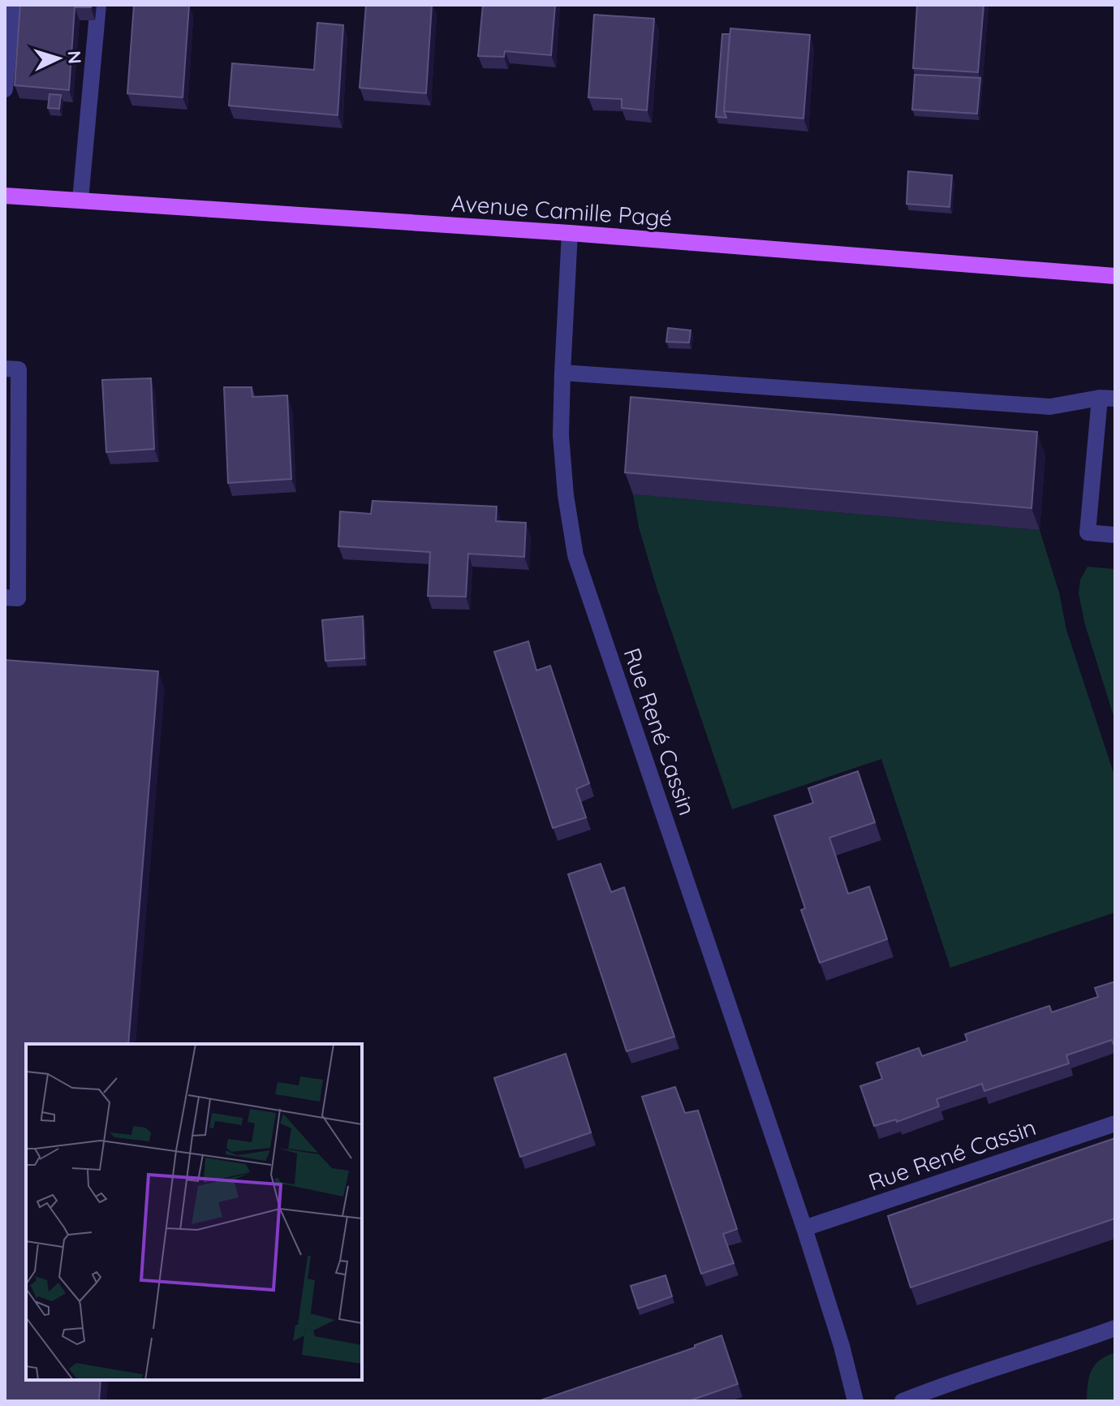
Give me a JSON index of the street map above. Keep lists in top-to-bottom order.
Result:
{
  "streets": {
    "main road": ["Avenue Camille Pagé"],
    "street": ["Rue René Cassin"]
  },
  "crossings": [
    ["Avenue Camille Pagé", "Rue René Cassin"]
  ],
  "north": "right"
}
